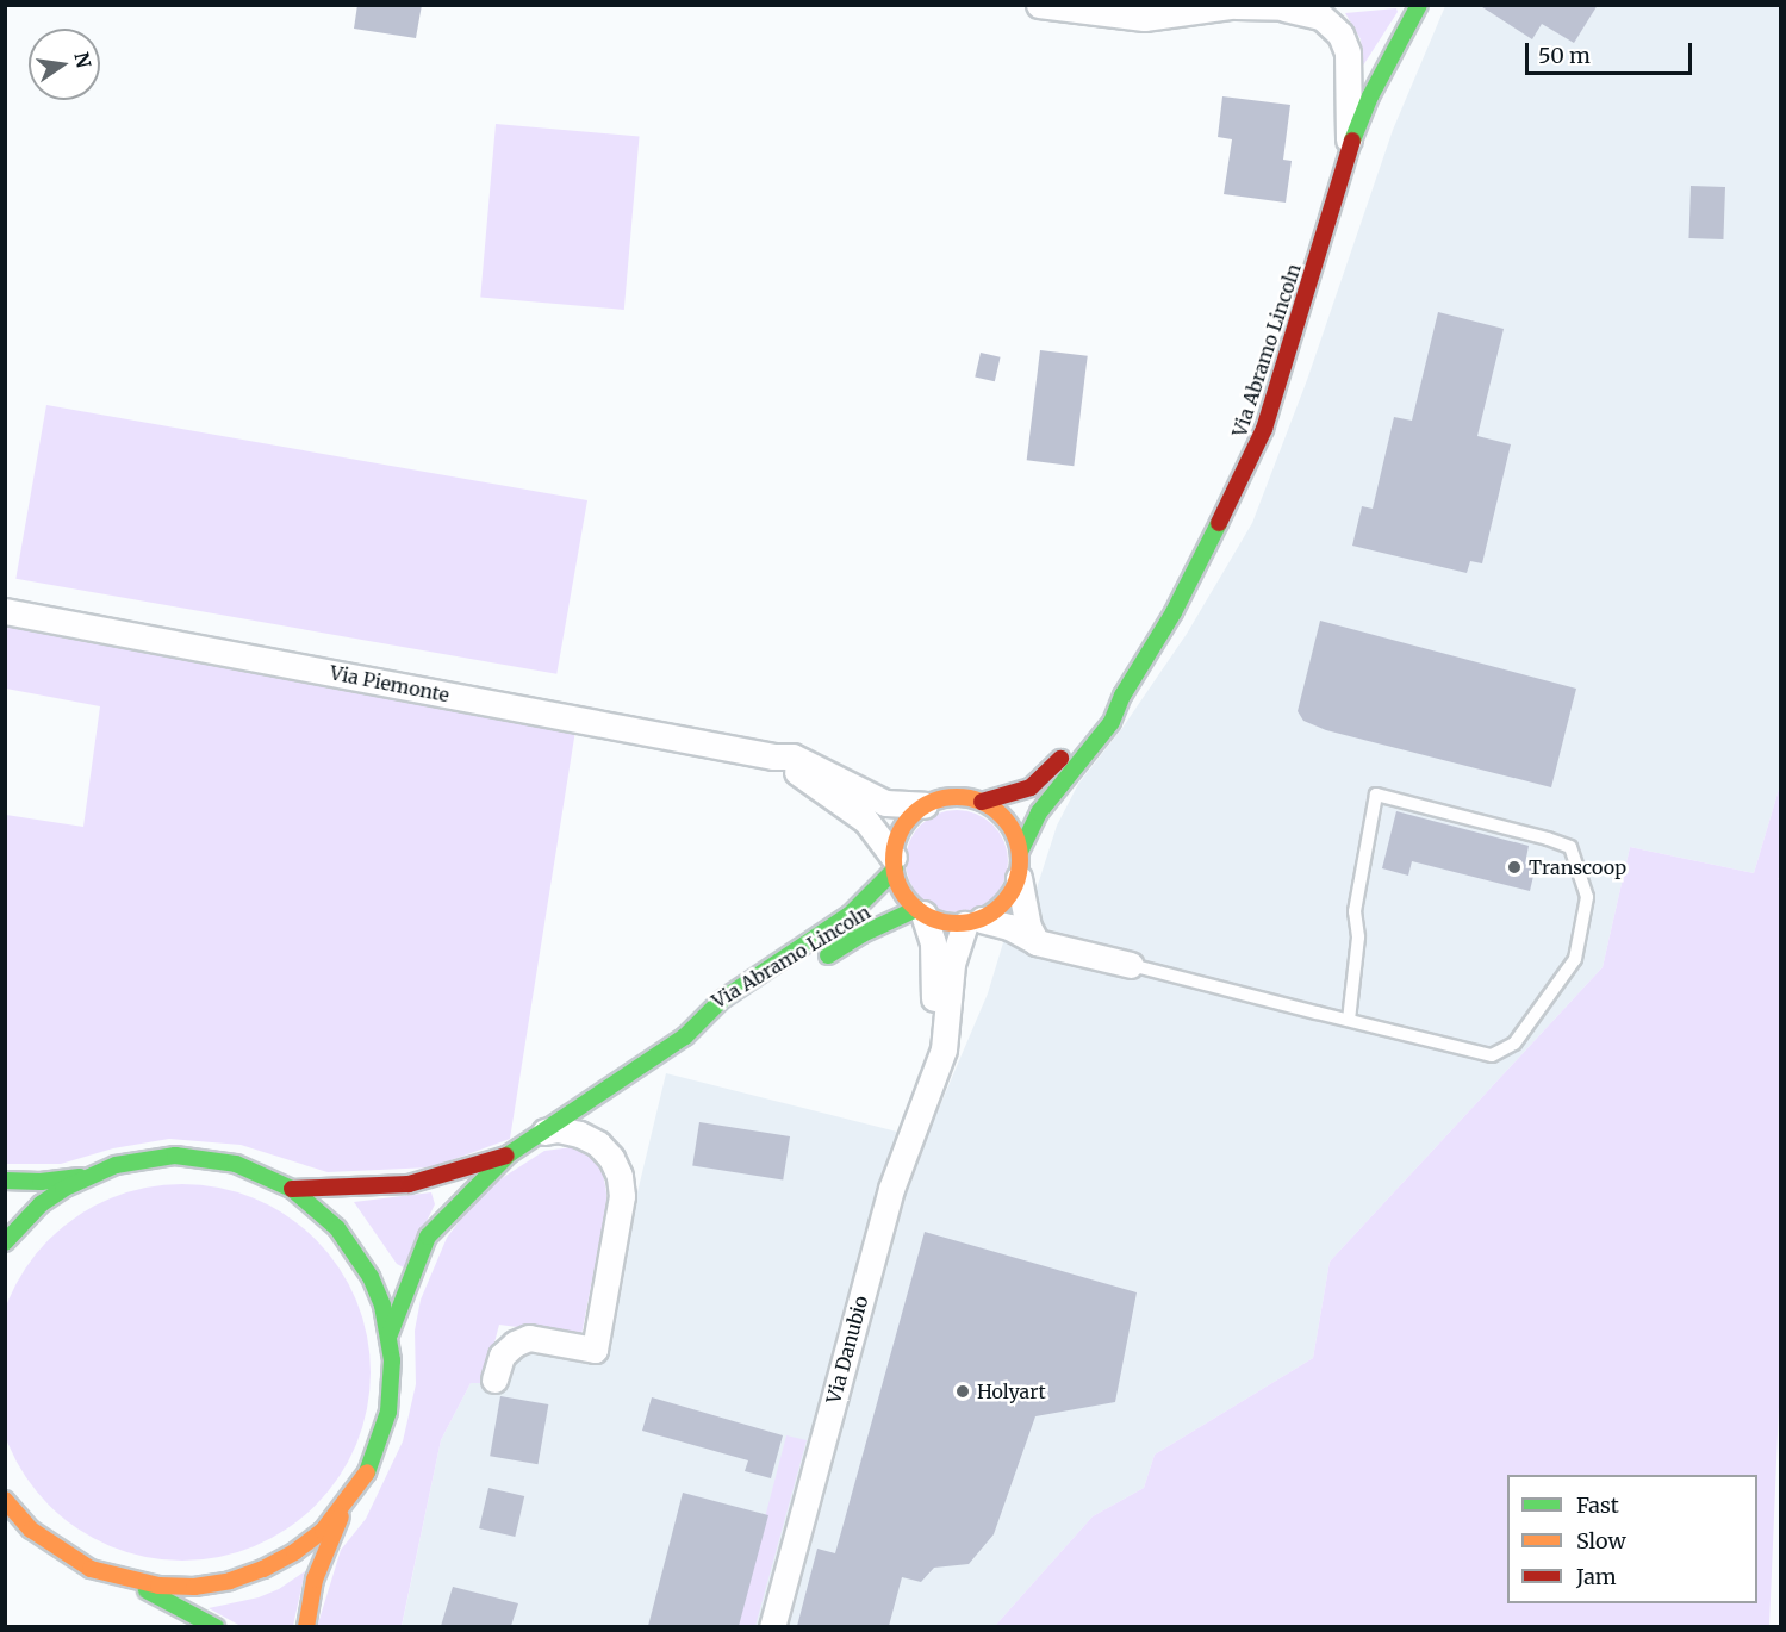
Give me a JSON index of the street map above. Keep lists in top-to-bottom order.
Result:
{
  "streets": {
    "street": ["Via Abramo Lincoln", "Via Piemonte", "Via Danubio"]
  },
  "crossings": [
    ["Via Abramo Lincoln", "Via Piemonte"],
    ["Via Abramo Lincoln", "Via Danubio"],
    ["Via Piemonte", "Via Danubio"]
  ],
  "places": ["Transcoop", "Holyart"],
  "legend": ["Fast", "Slow", "Jam"],
  "scale_bar": "50 m",
  "north": "right"
}
